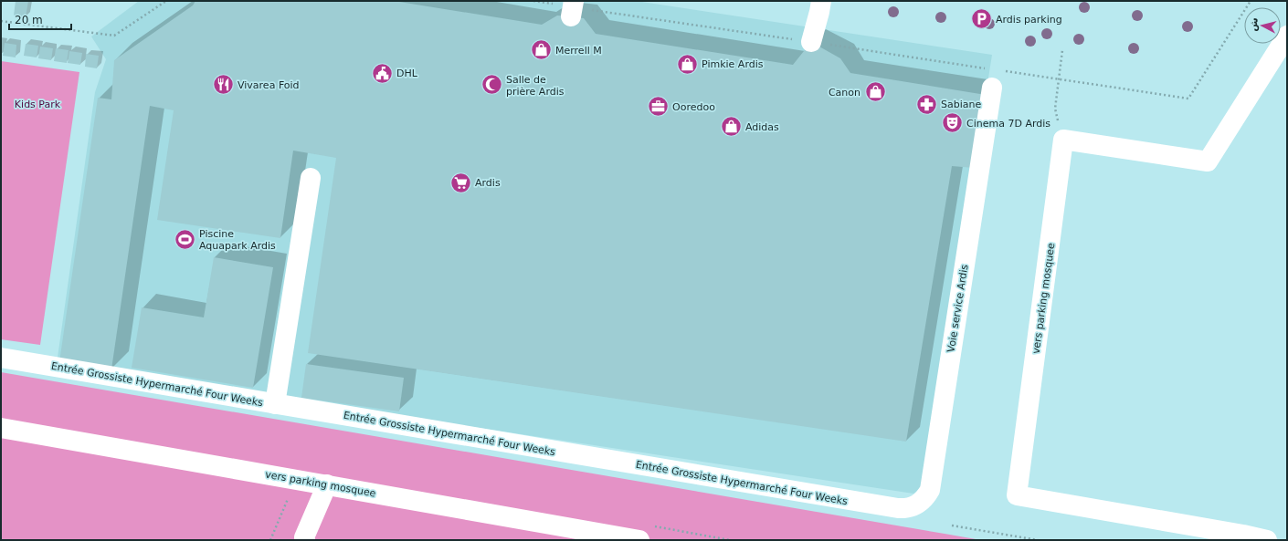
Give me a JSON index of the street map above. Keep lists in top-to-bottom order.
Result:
{
  "streets": {
    "street": ["vers parking mosquee", "Voie service Ardis", "Entrée Grossiste Hypermarché Four Weeks"]
  },
  "crossings": [
    ["Voie service Ardis", "Entrée Grossiste Hypermarché Four Weeks"]
  ],
  "parks": ["Kids Park"],
  "places": {
    "parking": ["Ardis parking"],
    "shop": [
      "Merrell M",
      "Pimkie Ardis",
      "Canon",
      "Adidas"
    ],
    "public building": ["DHL"],
    "restaurant": ["Vivarea Foid"],
    "mosque": ["Salle de prière Ardis"],
    "pharmacy": ["Sabiane"],
    "office": ["Ooredoo"],
    "theatre": ["Cinema 7D Ardis"],
    "supermarket": ["Ardis"],
    "sports": ["Piscine Aquapark Ardis"]
  },
  "scale_bar": "20 m",
  "north": "left"
}
